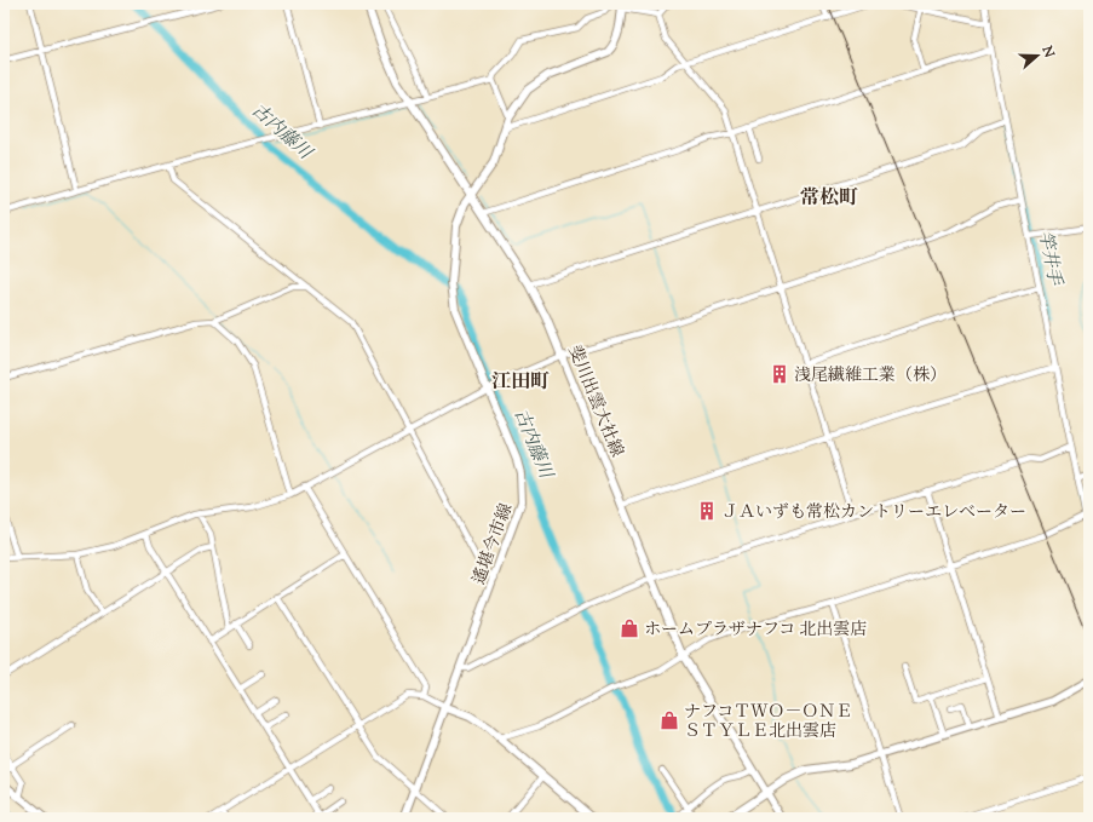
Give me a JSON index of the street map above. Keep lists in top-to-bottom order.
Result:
{
  "streets": {
    "main road": ["斐川出雲大社線", "遙堪今市線"]
  },
  "crossings": [
    ["斐川出雲大社線", "遙堪今市線"]
  ],
  "districts": ["常松町", "江田町"],
  "water": ["古内藤川", "竿井手"],
  "places": {
    "building": ["浅尾繊維工業（株）", "ＪＡいずも常松カントリーエレベーター"],
    "shop": ["ホームプラザナフコ 北出雲店", "ナフコＴＷＯ－ＯＮＥ ＳＴＹＬＥ北出雲店"]
  },
  "north": "right"
}
